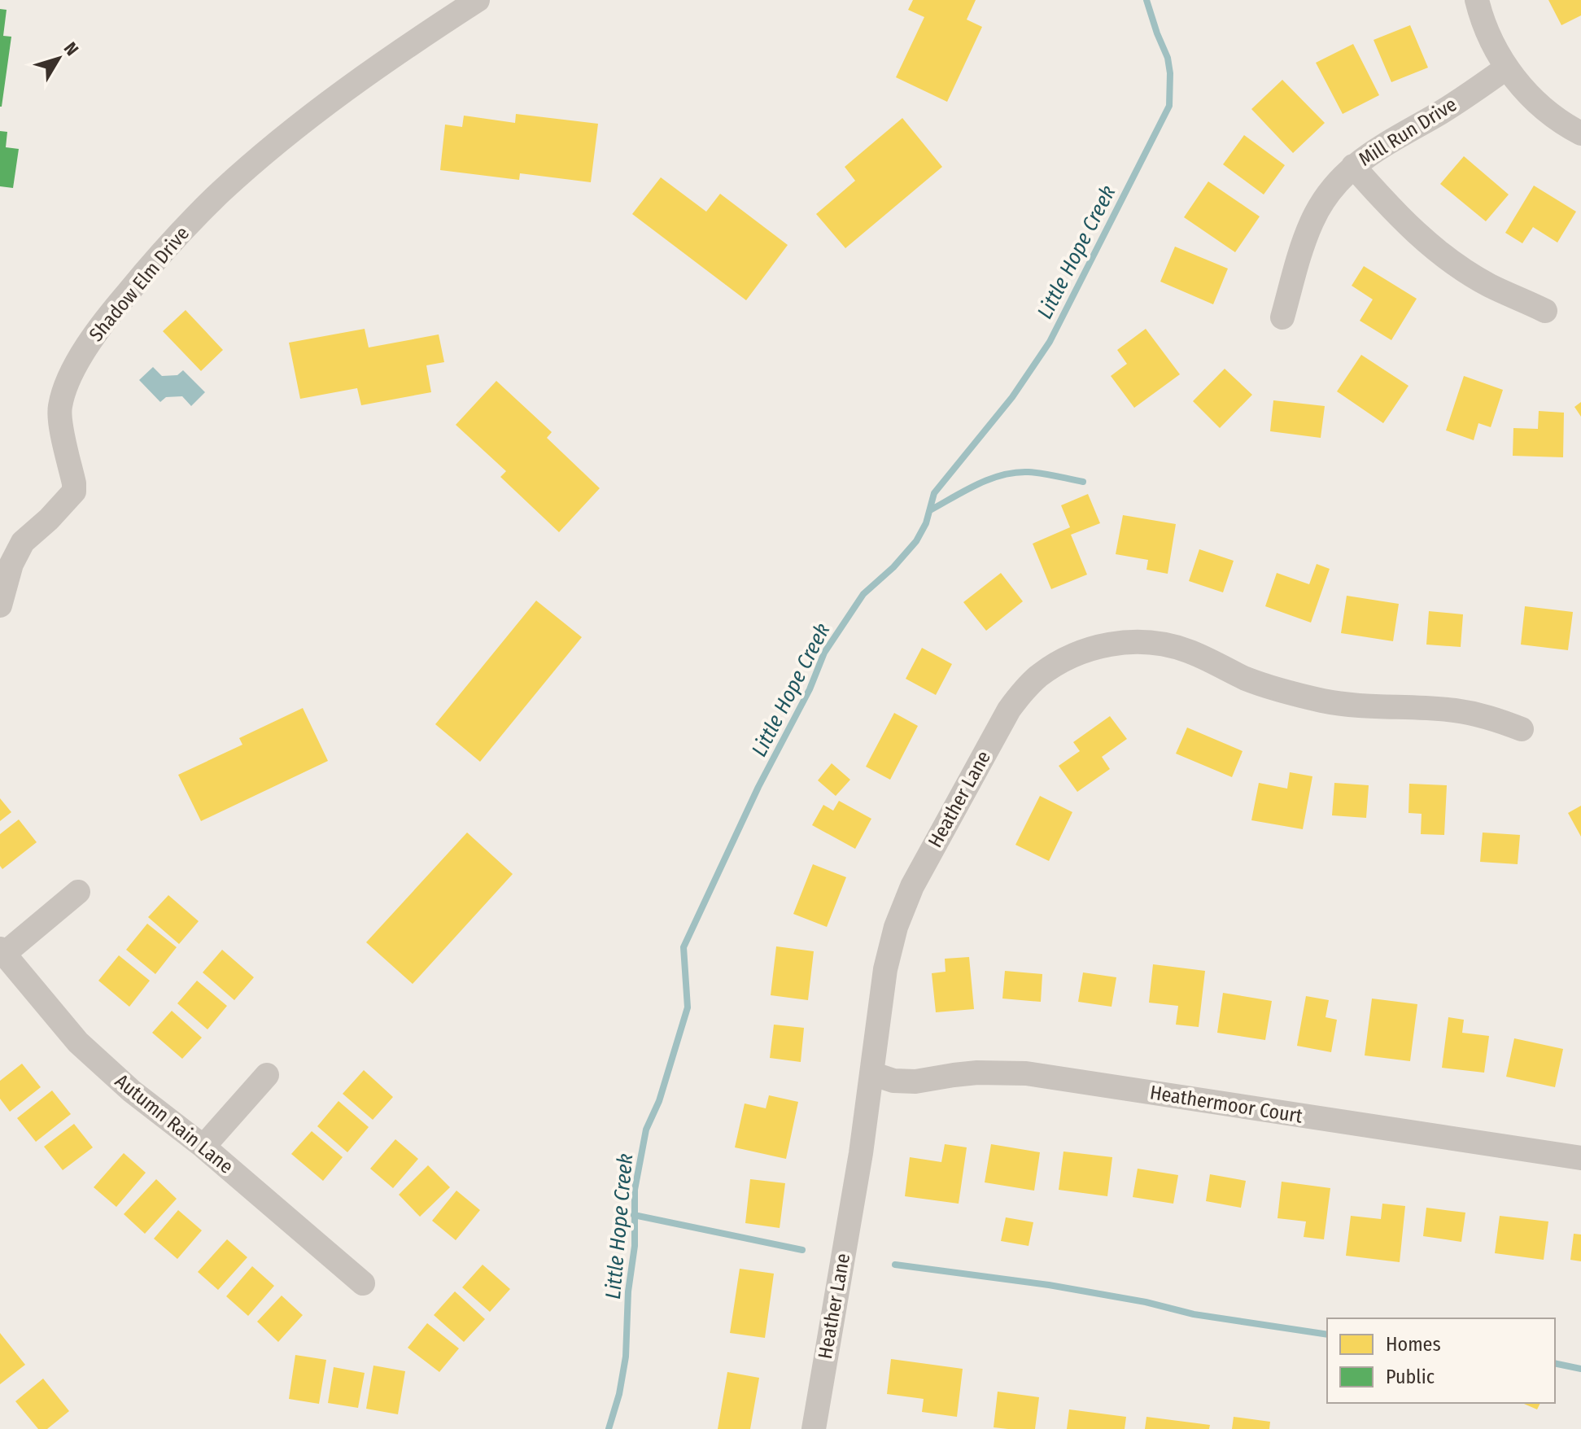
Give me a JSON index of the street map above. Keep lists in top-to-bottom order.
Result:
{
  "streets": {
    "street": [
      "Mill Run Drive",
      "Shadow Elm Drive",
      "Heather Lane",
      "Heathermoor Court",
      "Autumn Rain Lane"
    ]
  },
  "crossings": [
    ["Heather Lane", "Heathermoor Court"]
  ],
  "water": ["Little Hope Creek"],
  "legend": ["Homes", "Public"],
  "north": "top right"
}
